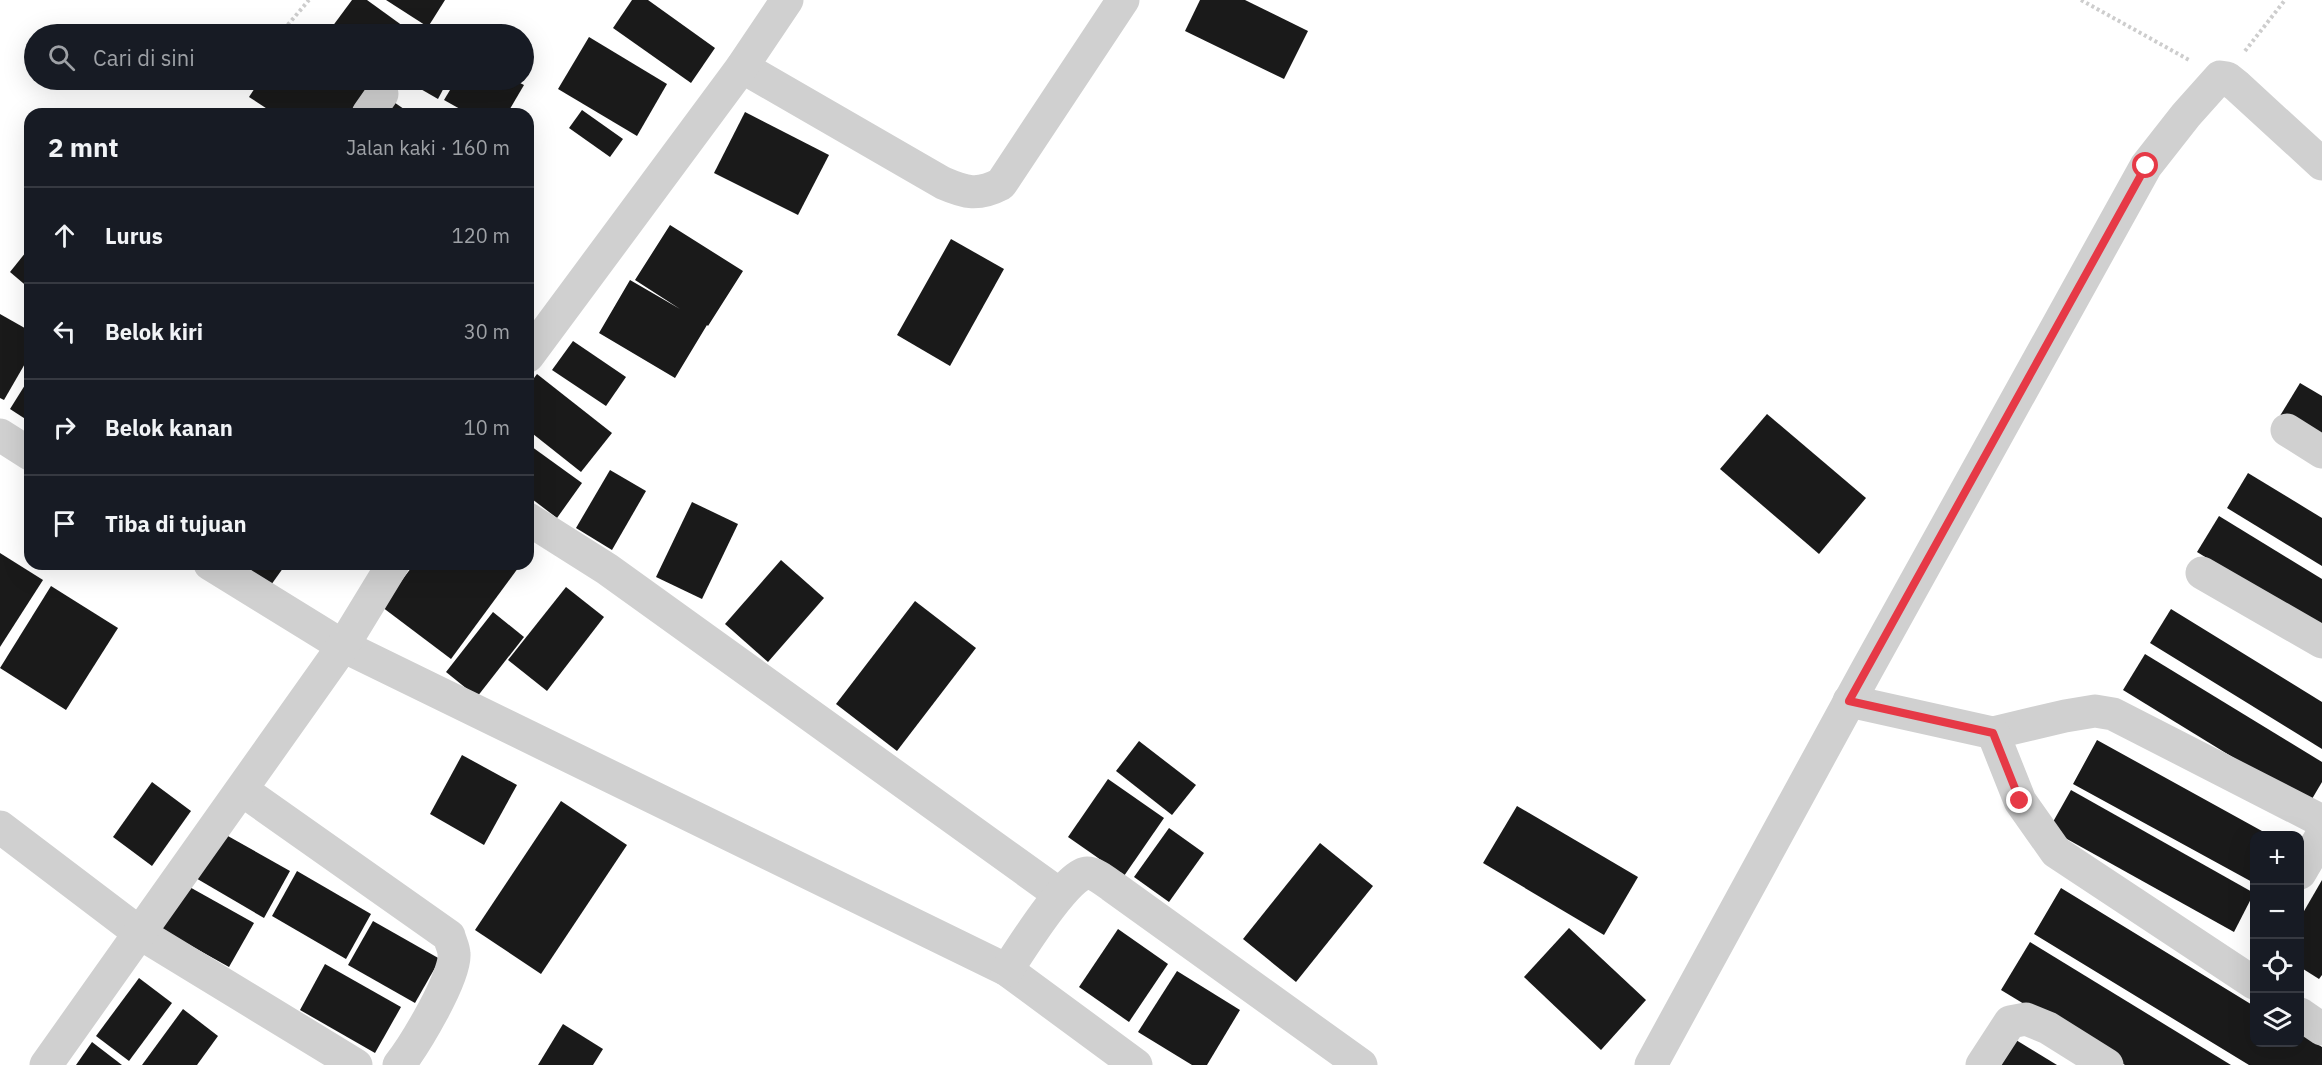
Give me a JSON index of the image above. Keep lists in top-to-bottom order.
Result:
{
  "page": {
    "search": "Cari di sini",
    "heading": ["2 mnt", "Jalan kaki · 160 m"],
    "list": [
      ["Lurus", "120 m"],
      ["Belok kiri", "30 m"],
      ["Belok kanan", "10 m"],
      "Tiba di tujuan"
    ],
    "map_buttons": ["+", "−"]
  }
}
